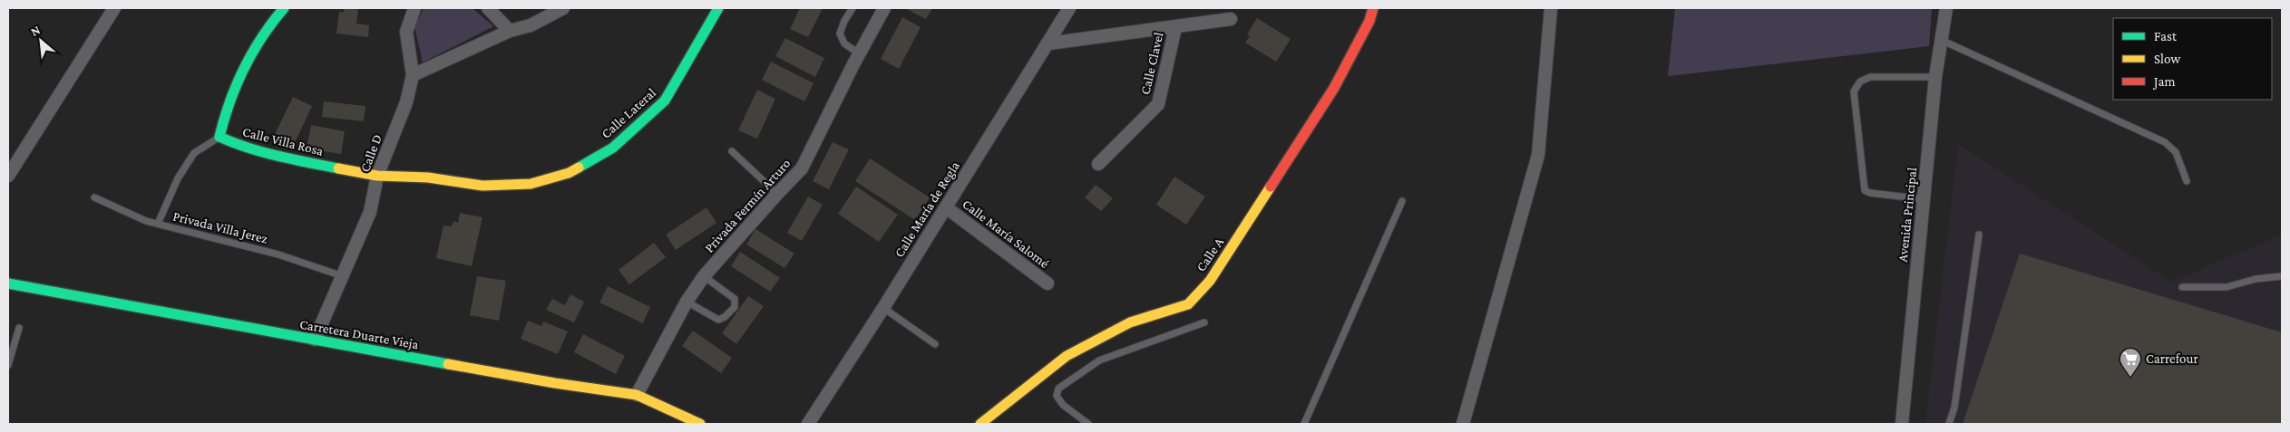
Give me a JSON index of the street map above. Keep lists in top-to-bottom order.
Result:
{
  "streets": {
    "street": [
      "Calle Clavel",
      "Calle Lateral",
      "Calle Villa Rosa",
      "Calle D",
      "Privada Fermín Arturo",
      "Calle María de Regla",
      "Avenida Principal",
      "Calle María Salomé",
      "Calle A",
      "Carretera Duarte Vieja"
    ],
    "lane": ["Privada Villa Jerez"]
  },
  "crossings": [
    ["Calle Lateral", "Calle Villa Rosa"],
    ["Calle Lateral", "Calle D"],
    ["Calle Villa Rosa", "Calle D"],
    ["Calle D", "Privada Villa Jerez"],
    ["Calle D", "Carretera Duarte Vieja"],
    ["Privada Fermín Arturo", "Carretera Duarte Vieja"],
    ["Calle María de Regla", "Calle María Salomé"]
  ],
  "places": {
    "supermarket": ["Carrefour"]
  },
  "legend": ["Fast", "Slow", "Jam"],
  "north": "top left"
}
